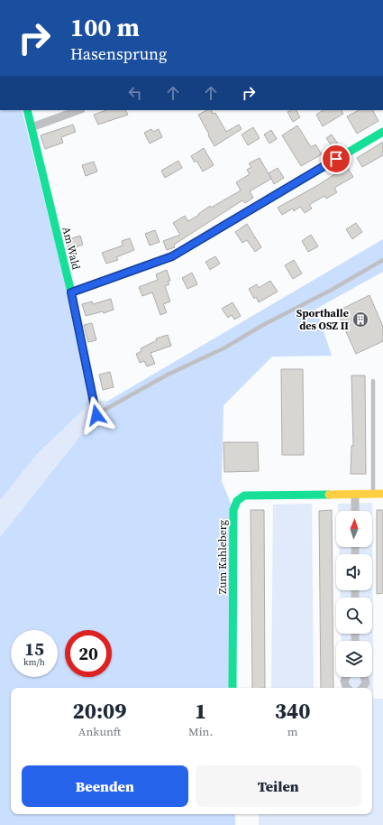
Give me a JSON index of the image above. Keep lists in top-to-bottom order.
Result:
{
  "streets": {
    "street": ["Am Wald", "Zum Kahleberg"]
  },
  "places": {
    "building": ["Sporthalle des OSZ II"]
  },
  "north": "top",
  "page": {
    "turn": ["100 m", "Hasensprung"],
    "speed": "15 km/h",
    "limit": "20",
    "eta": [
      "20:09",
      "Ankunft",
      "1",
      "Min.",
      "340",
      "m"
    ],
    "buttons": ["Beenden", "Teilen"]
  }
}
